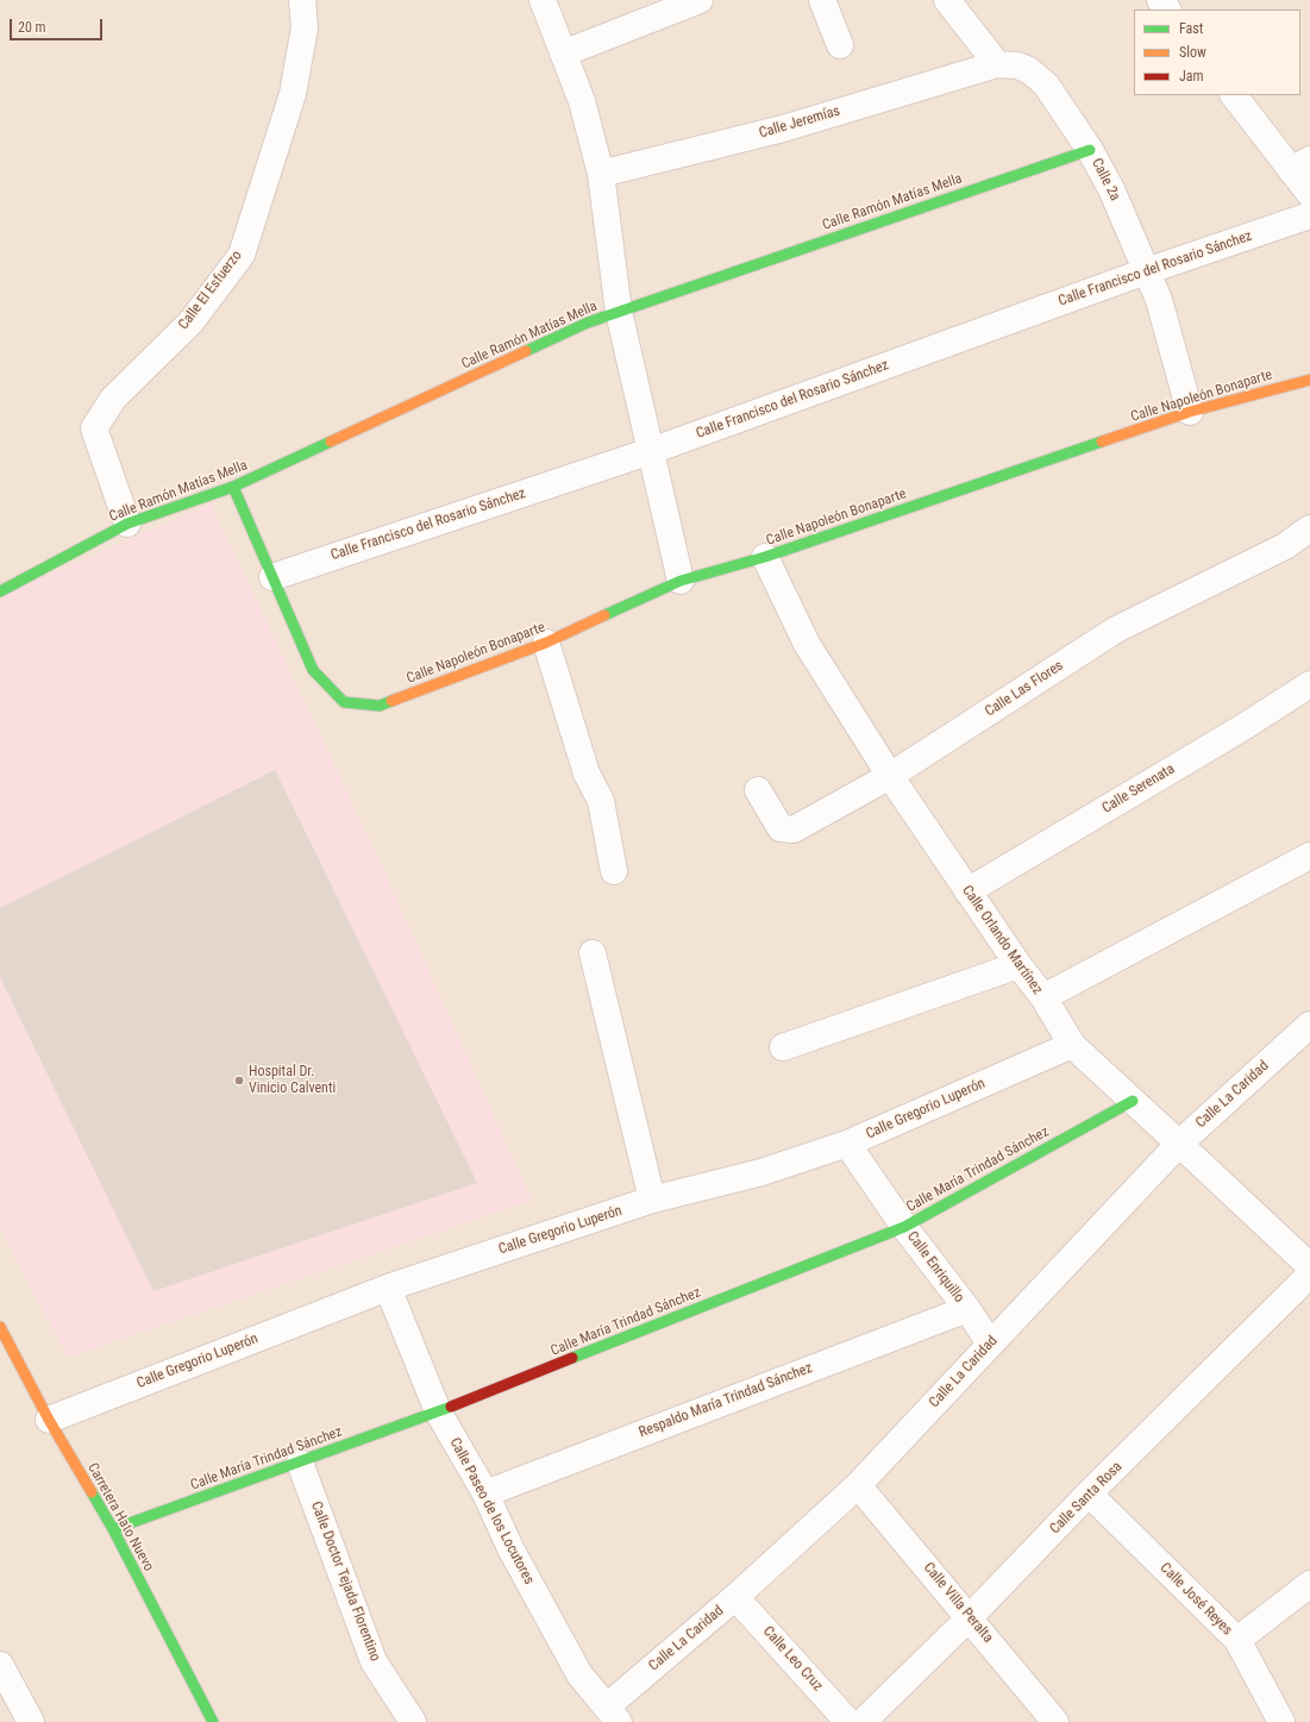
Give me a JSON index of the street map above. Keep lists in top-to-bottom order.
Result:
{
  "streets": {
    "street": [
      "Calle Jeremías",
      "Calle 2a",
      "Calle Ramón Matías Mella",
      "Calle Francisco del Rosario Sánchez",
      "Calle El Esfuerzo",
      "Calle Napoleón Bonaparte",
      "Calle Las Flores",
      "Calle Serenata",
      "Calle Orlando Martínez",
      "Calle La Caridad",
      "Calle Gregorio Luperón",
      "Calle María Trindad Sánchez",
      "Calle Enriquillo",
      "Respaldo María Trindad Sánchez",
      "Calle Santa Rosa",
      "Calle Paseo de los Locutores",
      "Carretera Hato Nuevo",
      "Calle Doctor Tejada Florentino",
      "Calle José Reyes",
      "Calle Villa Peralta",
      "Calle Leo Cruz"
    ]
  },
  "crossings": [
    ["Calle Jeremías", "Calle 2a"],
    ["Calle 2a", "Calle Ramón Matías Mella"],
    ["Calle 2a", "Calle Francisco del Rosario Sánchez"],
    ["Calle 2a", "Calle Napoleón Bonaparte"],
    ["Calle Ramón Matías Mella", "Calle El Esfuerzo"],
    ["Calle Francisco del Rosario Sánchez", "Calle Napoleón Bonaparte"],
    ["Calle Napoleón Bonaparte", "Calle Orlando Martínez"],
    ["Calle Las Flores", "Calle Orlando Martínez"],
    ["Calle Serenata", "Calle Orlando Martínez"],
    ["Calle Orlando Martínez", "Calle La Caridad"],
    ["Calle Orlando Martínez", "Calle Gregorio Luperón"],
    ["Calle Orlando Martínez", "Calle María Trindad Sánchez"],
    ["Calle La Caridad", "Calle Enriquillo"],
    ["Calle La Caridad", "Calle Paseo de los Locutores"],
    ["Calle La Caridad", "Calle Villa Peralta"],
    ["Calle La Caridad", "Calle Leo Cruz"],
    ["Calle Gregorio Luperón", "Calle Enriquillo"],
    ["Calle Gregorio Luperón", "Calle Paseo de los Locutores"],
    ["Calle Gregorio Luperón", "Carretera Hato Nuevo"],
    ["Calle María Trindad Sánchez", "Calle Enriquillo"],
    ["Calle María Trindad Sánchez", "Calle Paseo de los Locutores"],
    ["Calle María Trindad Sánchez", "Carretera Hato Nuevo"],
    ["Calle María Trindad Sánchez", "Calle Doctor Tejada Florentino"],
    ["Calle Enriquillo", "Respaldo María Trindad Sánchez"],
    ["Respaldo María Trindad Sánchez", "Calle Paseo de los Locutores"],
    ["Calle Santa Rosa", "Calle José Reyes"],
    ["Calle Santa Rosa", "Calle Villa Peralta"]
  ],
  "places": ["Hospital Dr. Vinicio Calventi"],
  "legend": ["Fast", "Slow", "Jam"],
  "scale_bar": "20 m"
}
